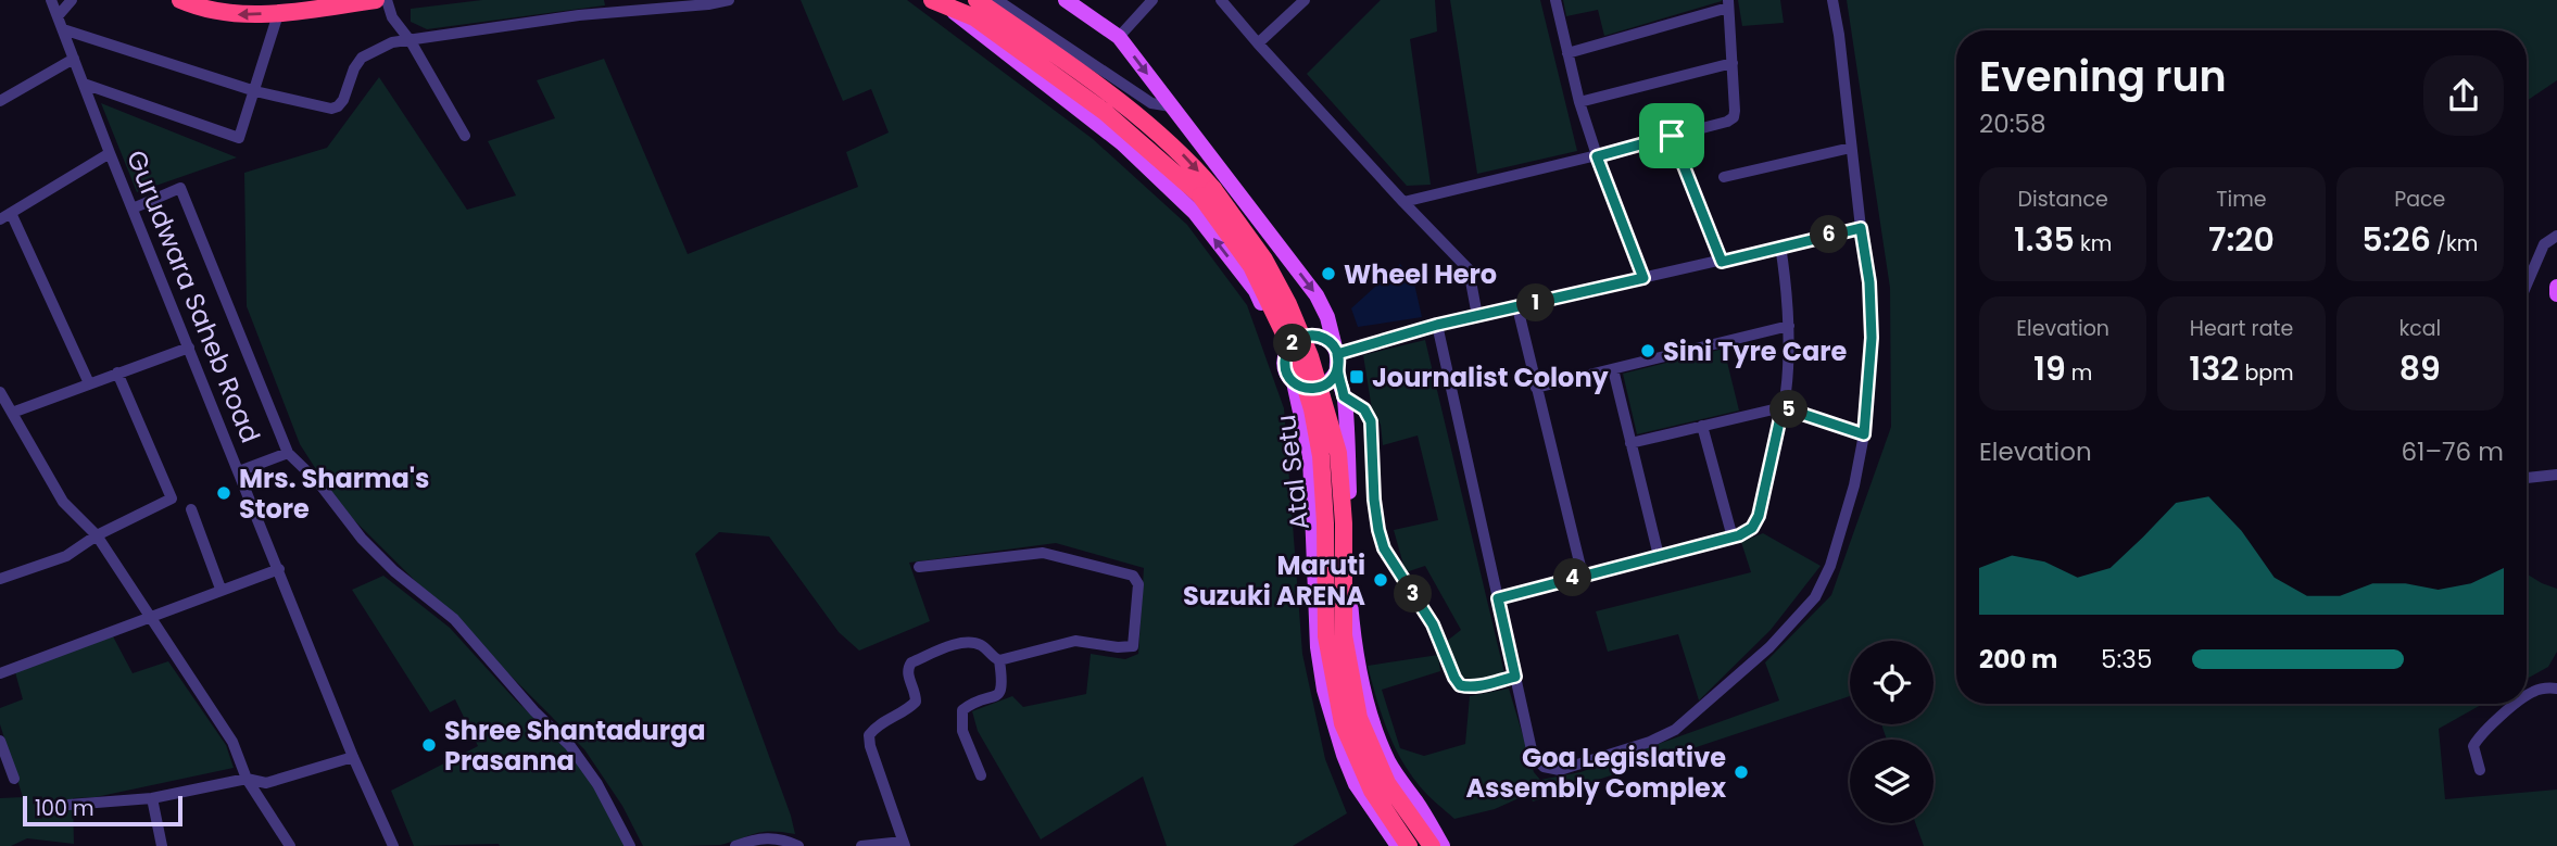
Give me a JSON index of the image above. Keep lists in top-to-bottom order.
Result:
{
  "streets": {
    "highway": ["Atal Setu"],
    "street": ["Gurudwara Saheb Road"]
  },
  "places": {
    "other": [
      "Wheel Hero",
      "Sini Tyre Care",
      "Mrs. Sharma's Store",
      "Maruti Suzuki ARENA",
      "Shree Shantadurga Prasanna",
      "Goa Legislative Assembly Complex"
    ],
    "transit": ["Journalist Colony"]
  },
  "scale_bar": "100 m",
  "page": {
    "heading": ["Evening run", "20:58"],
    "stats": [
      ["Distance", "1.35 km"],
      ["Time", "7:20"],
      ["Pace", "5:26 /km"],
      ["Elevation", "19 m"],
      ["Heart rate", "132 bpm"],
      ["kcal", "89"]
    ],
    "pins": [
      "6",
      "1",
      "2",
      "5",
      "4",
      "3"
    ],
    "chart": ["Elevation", "61–76 m"],
    "list": [
      {
        "name": "200 m",
        "note": "5:35"
      }
    ],
    "scale": "100 m"
  }
}
